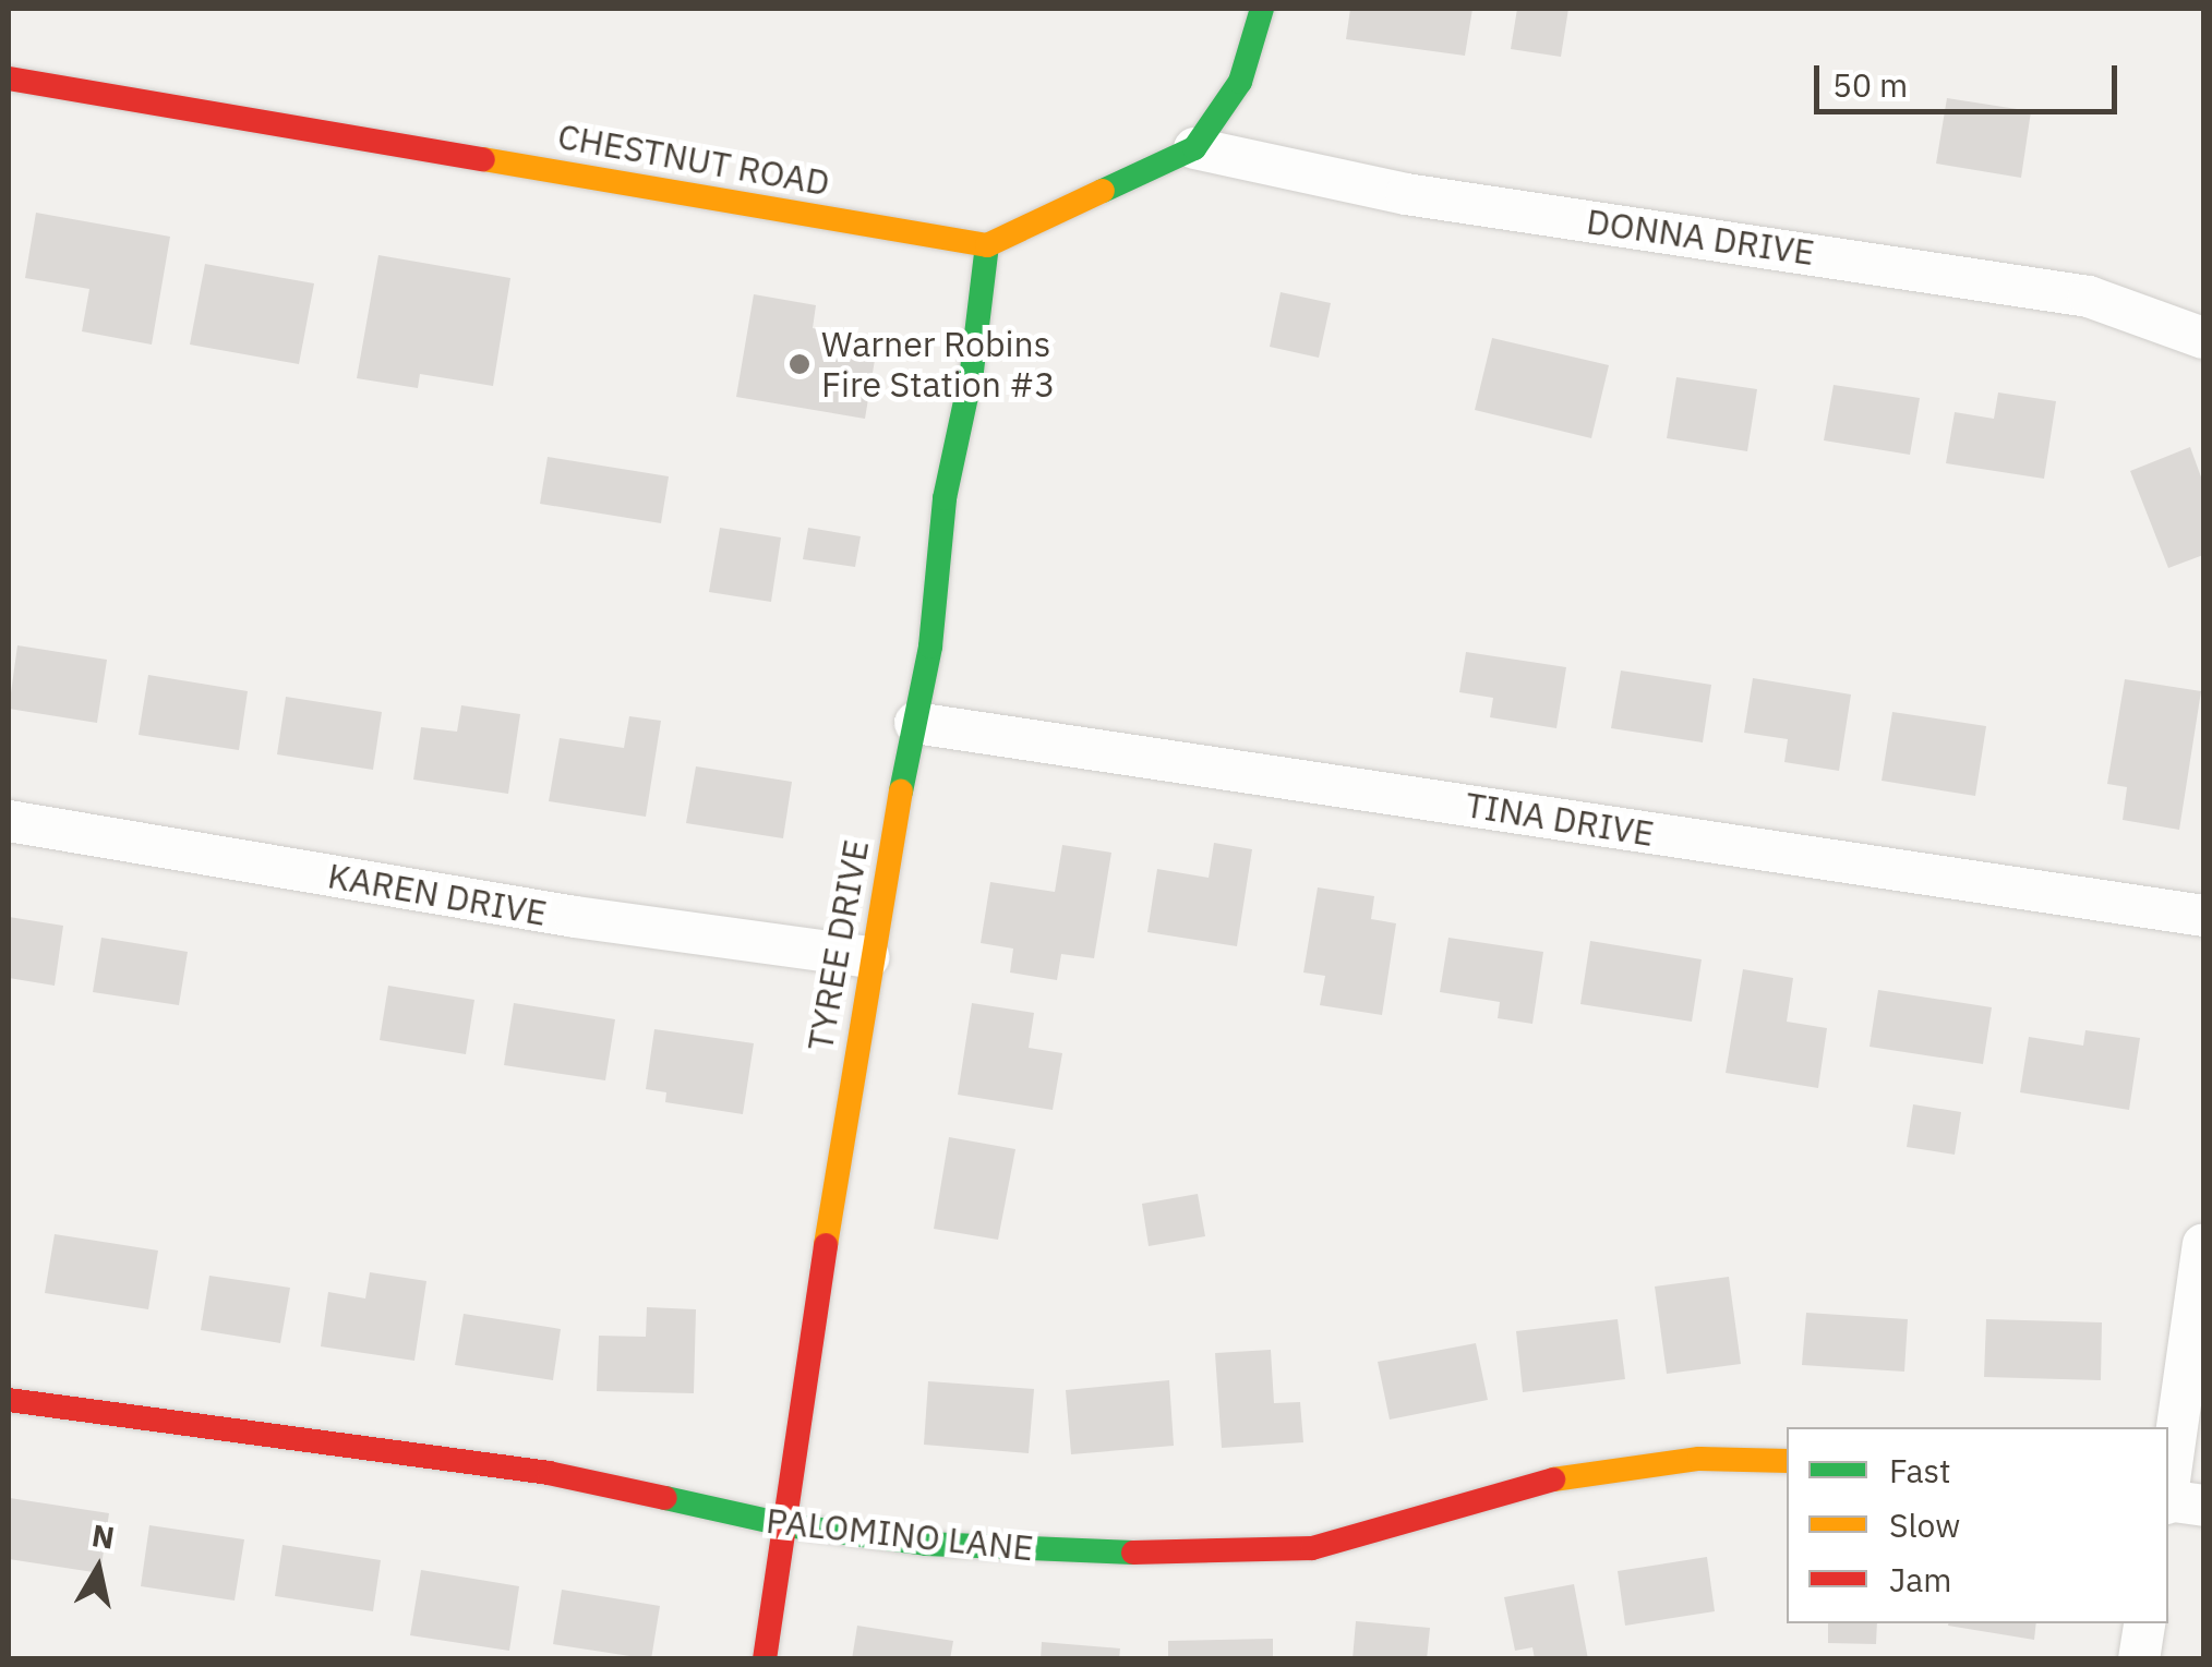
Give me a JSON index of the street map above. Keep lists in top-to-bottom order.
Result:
{
  "streets": {
    "street": [
      "CHESTNUT ROAD",
      "DONNA DRIVE",
      "TINA DRIVE",
      "KAREN DRIVE",
      "TYREE DRIVE",
      "PALOMINO LANE"
    ]
  },
  "crossings": [
    ["CHESTNUT ROAD", "TYREE DRIVE"],
    ["TINA DRIVE", "TYREE DRIVE"],
    ["KAREN DRIVE", "TYREE DRIVE"],
    ["TYREE DRIVE", "PALOMINO LANE"]
  ],
  "places": ["Warner Robins Fire Station #3"],
  "legend": ["Fast", "Slow", "Jam"],
  "scale_bar": "50 m",
  "north": "top"
}
